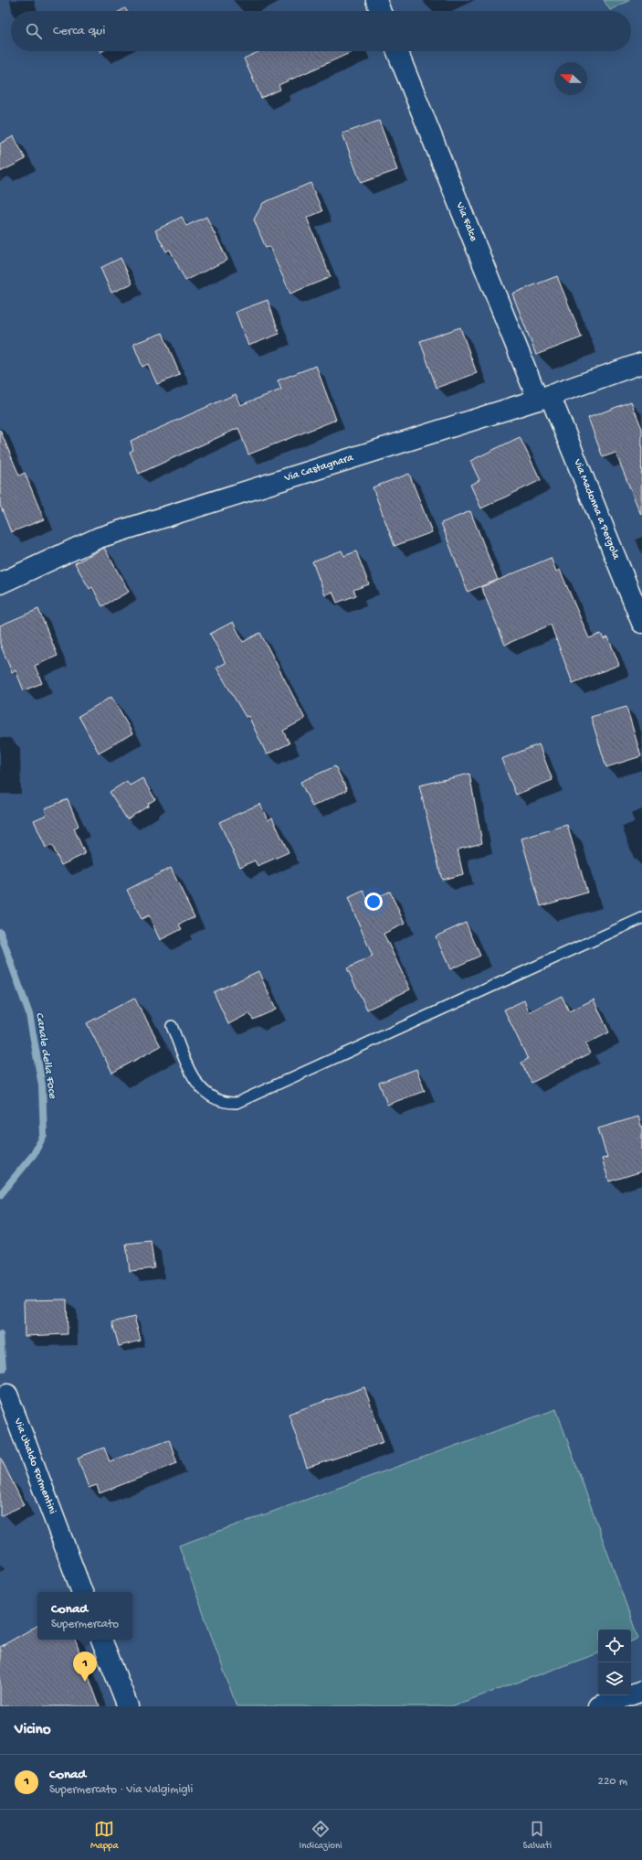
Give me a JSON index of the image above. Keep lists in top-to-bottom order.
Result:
{
  "streets": {
    "street": [
      "Via Falce",
      "Via Castagnara",
      "Via Madonna a Pergola",
      "Via Ubaldo Formentini"
    ]
  },
  "crossings": [
    ["Via Falce", "Via Castagnara"],
    ["Via Falce", "Via Madonna a Pergola"],
    ["Via Castagnara", "Via Madonna a Pergola"]
  ],
  "water": ["Canale della Foce"],
  "north": "left",
  "page": {
    "search": "Cerca qui",
    "popup": ["Conad", "Supermercato"],
    "pins": "1",
    "heading": "Vicino",
    "list": [
      {
        "mark": "1",
        "name": "Conad",
        "note": "Supermercato · Via Valgimigli",
        "value": "220 m"
      }
    ],
    "nav": ["Mappa", "Indicazioni", "Salvati"]
  }
}
